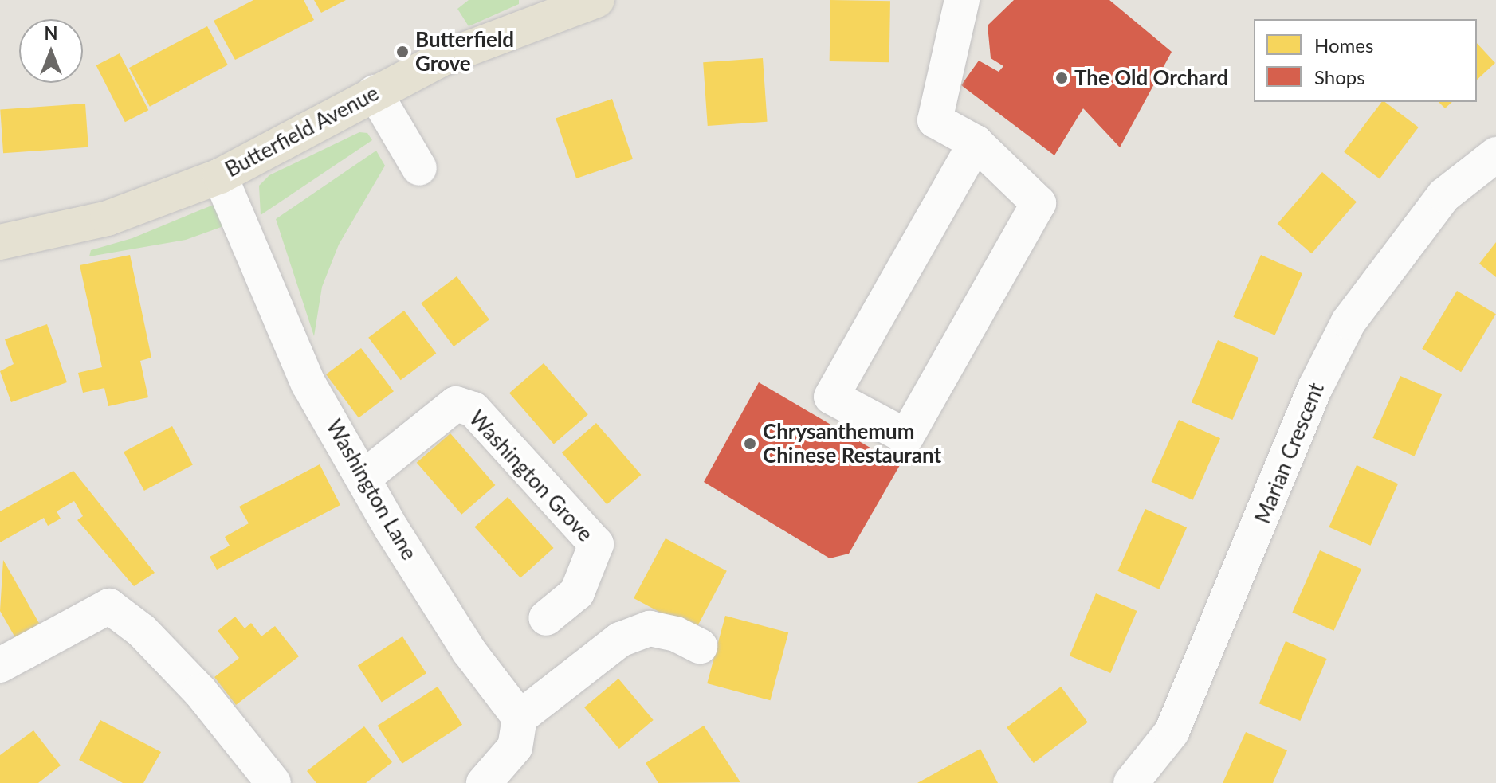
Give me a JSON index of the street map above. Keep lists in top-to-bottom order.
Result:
{
  "streets": {
    "main road": ["Butterfield Avenue"],
    "street": ["Marian Crescent", "Washington Grove", "Washington Lane"]
  },
  "crossings": [
    ["Butterfield Avenue", "Washington Lane"],
    ["Washington Grove", "Washington Lane"]
  ],
  "places": ["Butterfield Grove", "The Old Orchard", "Chrysanthemum Chinese Restaurant"],
  "legend": ["Homes", "Shops"],
  "north": "top"
}
